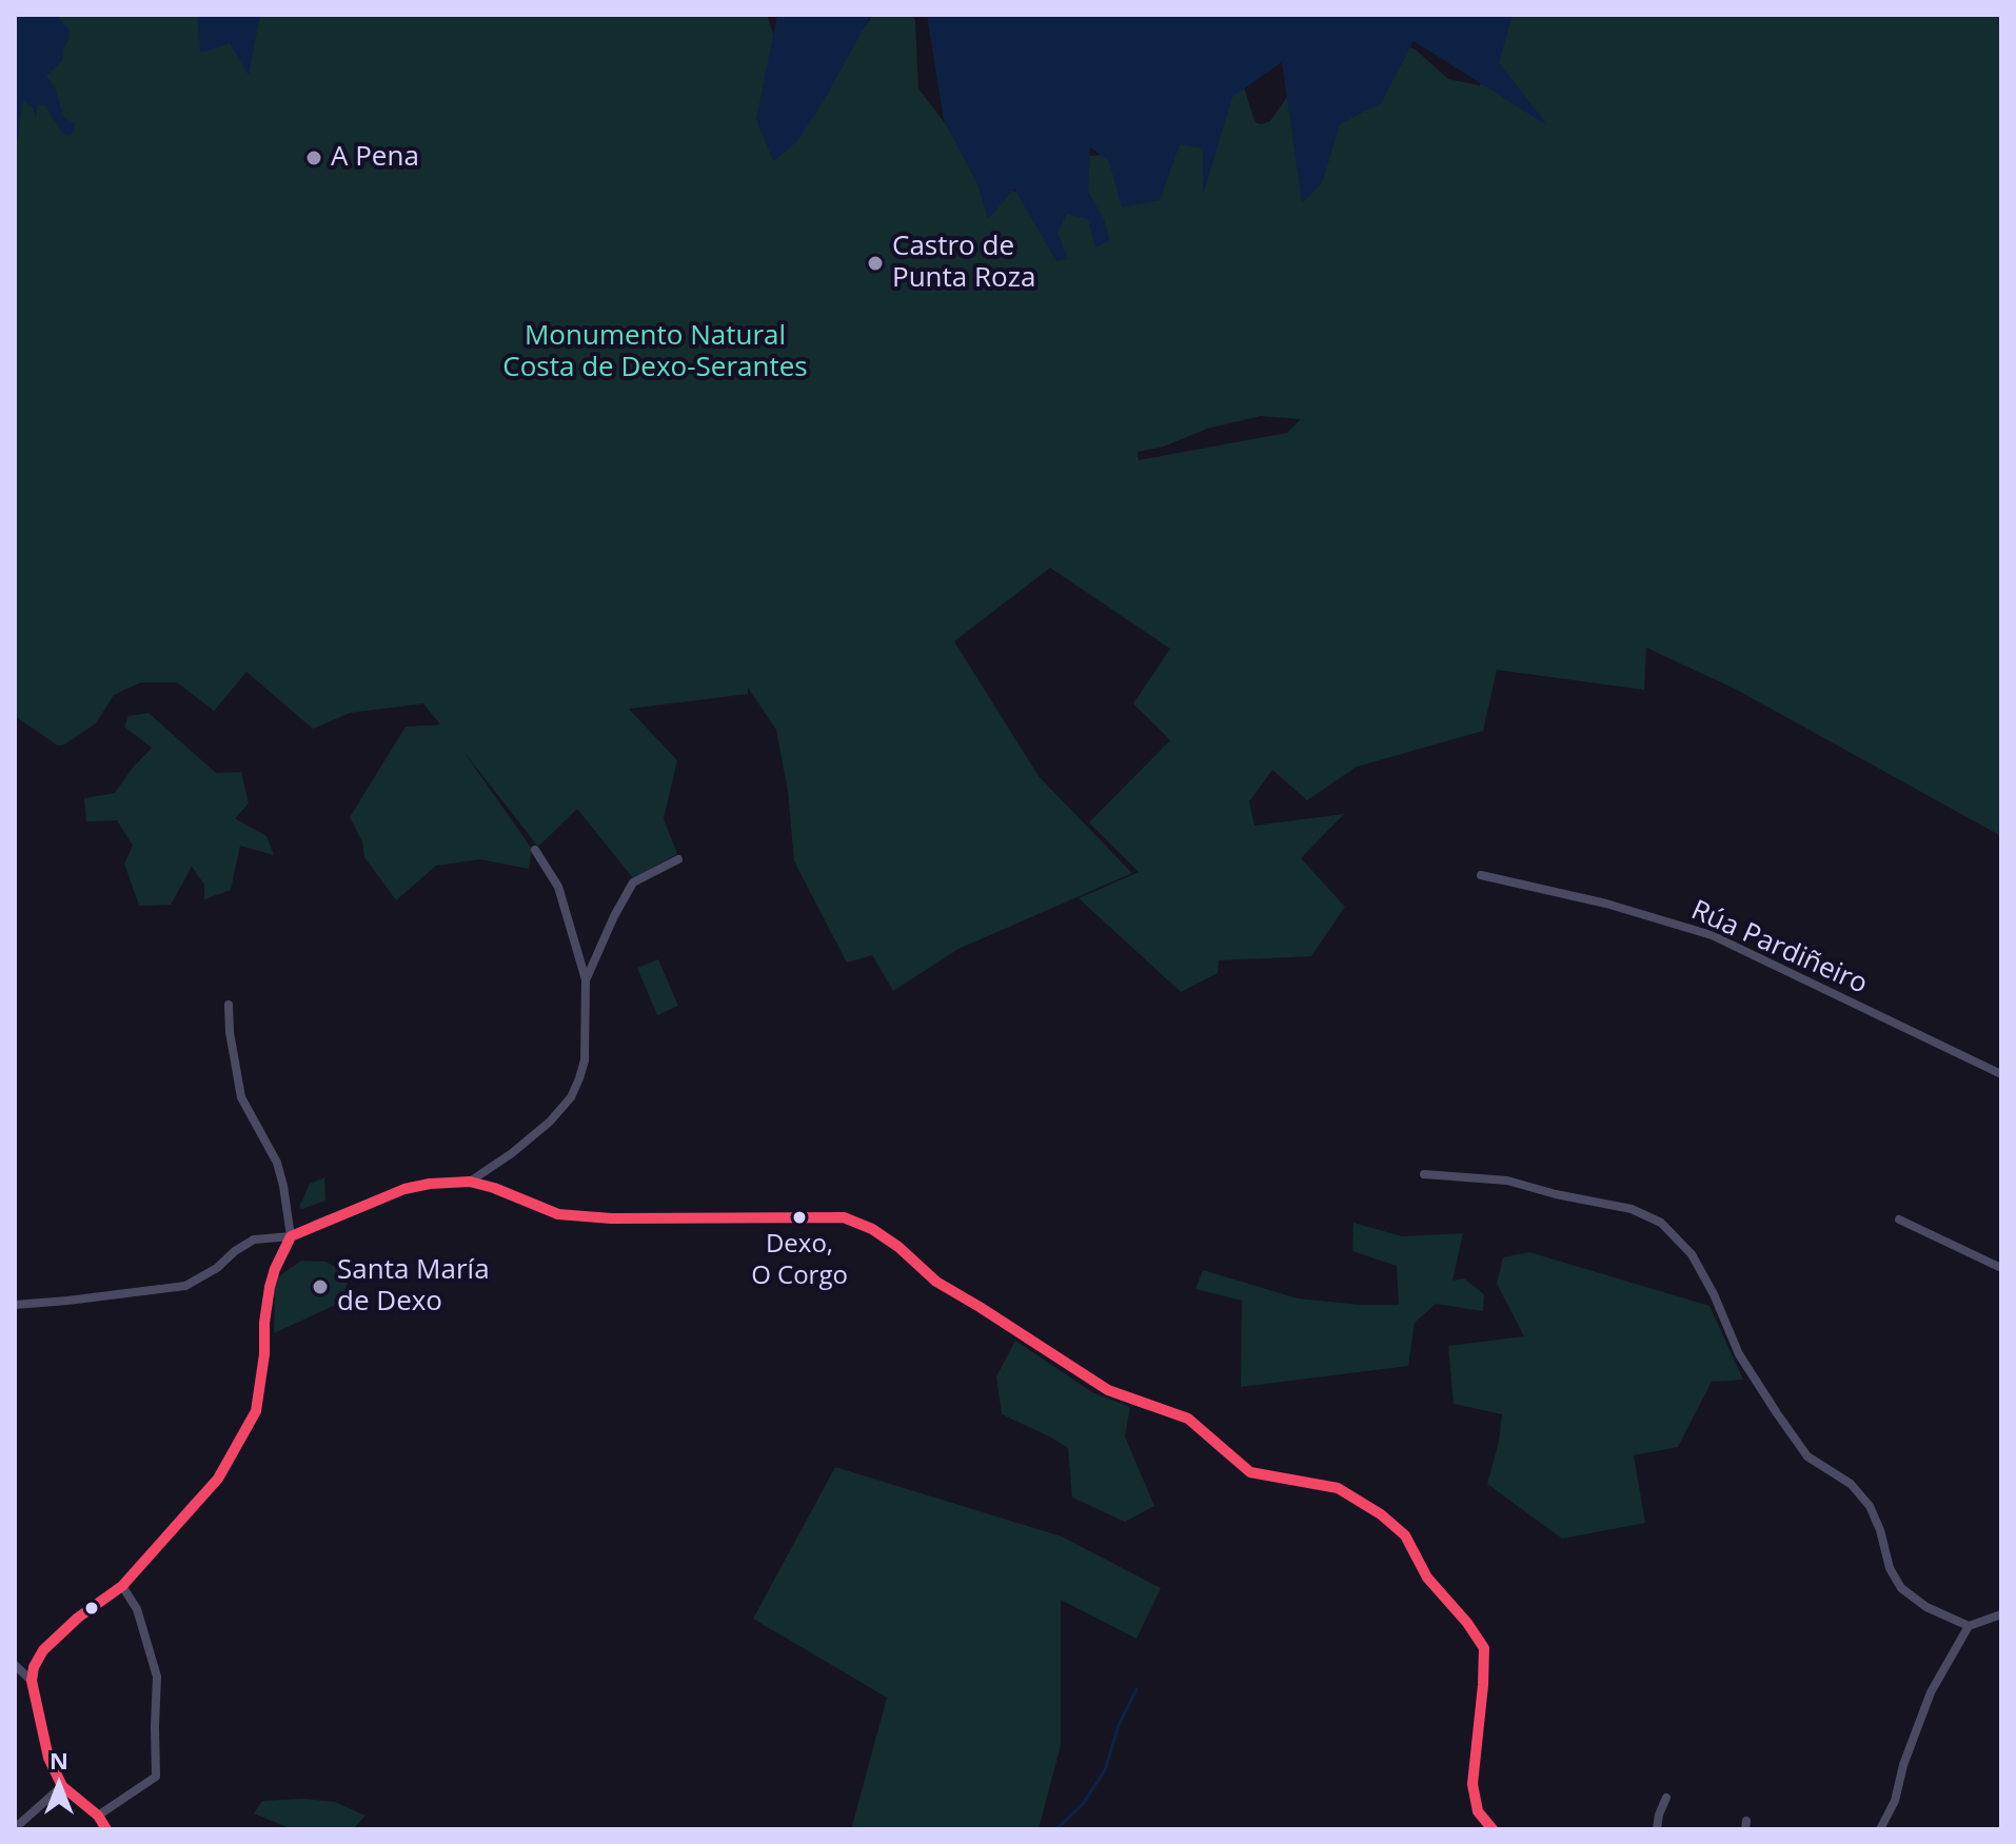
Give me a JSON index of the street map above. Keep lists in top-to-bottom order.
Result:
{
  "streets": {
    "street": ["Rúa Pardiñeiro"]
  },
  "parks": ["Monumento Natural Costa de Dexo-Serantes"],
  "places": [
    "A Pena",
    "Castro de Punta Roza",
    "Dexo, O Corgo",
    "Santa María de Dexo"
  ],
  "north": "top"
}
